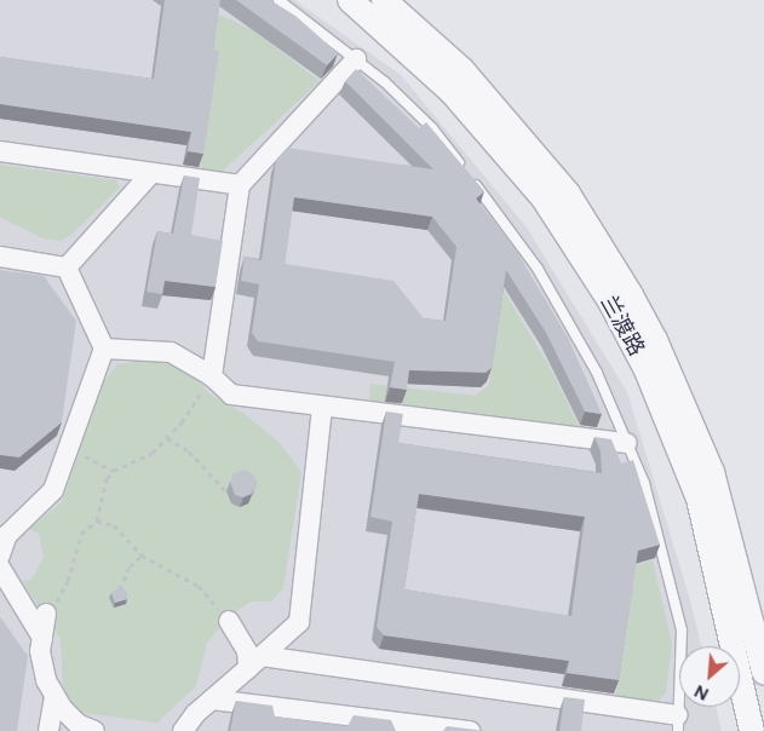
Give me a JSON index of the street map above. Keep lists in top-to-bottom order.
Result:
{
  "streets": {
    "street": ["兰渡路"]
  },
  "north": "bottom left"
}
